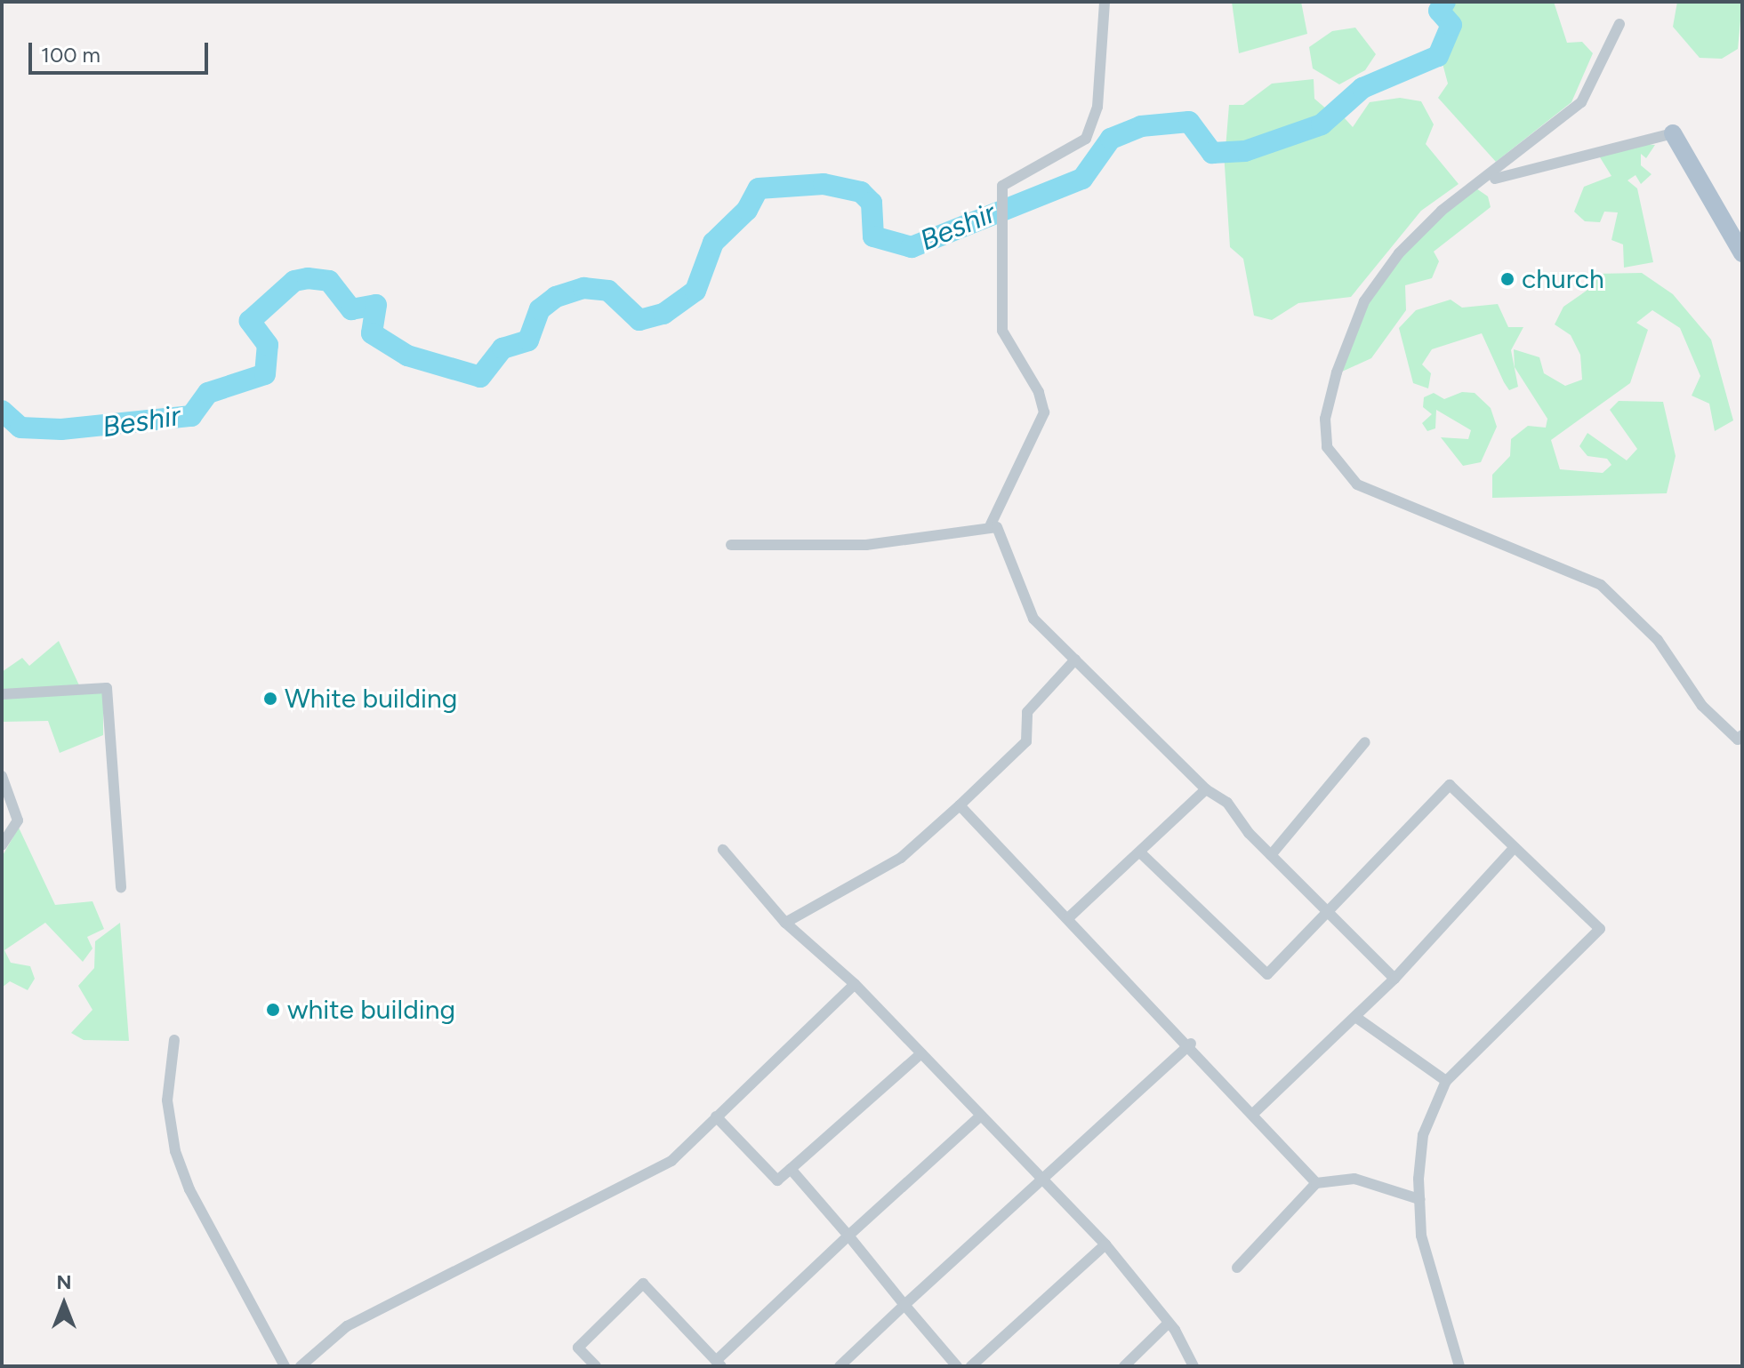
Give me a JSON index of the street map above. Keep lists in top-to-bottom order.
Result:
{
  "water": ["Beshir"],
  "places": ["church", "White building", "white building"],
  "scale_bar": "100 m",
  "north": "top"
}
